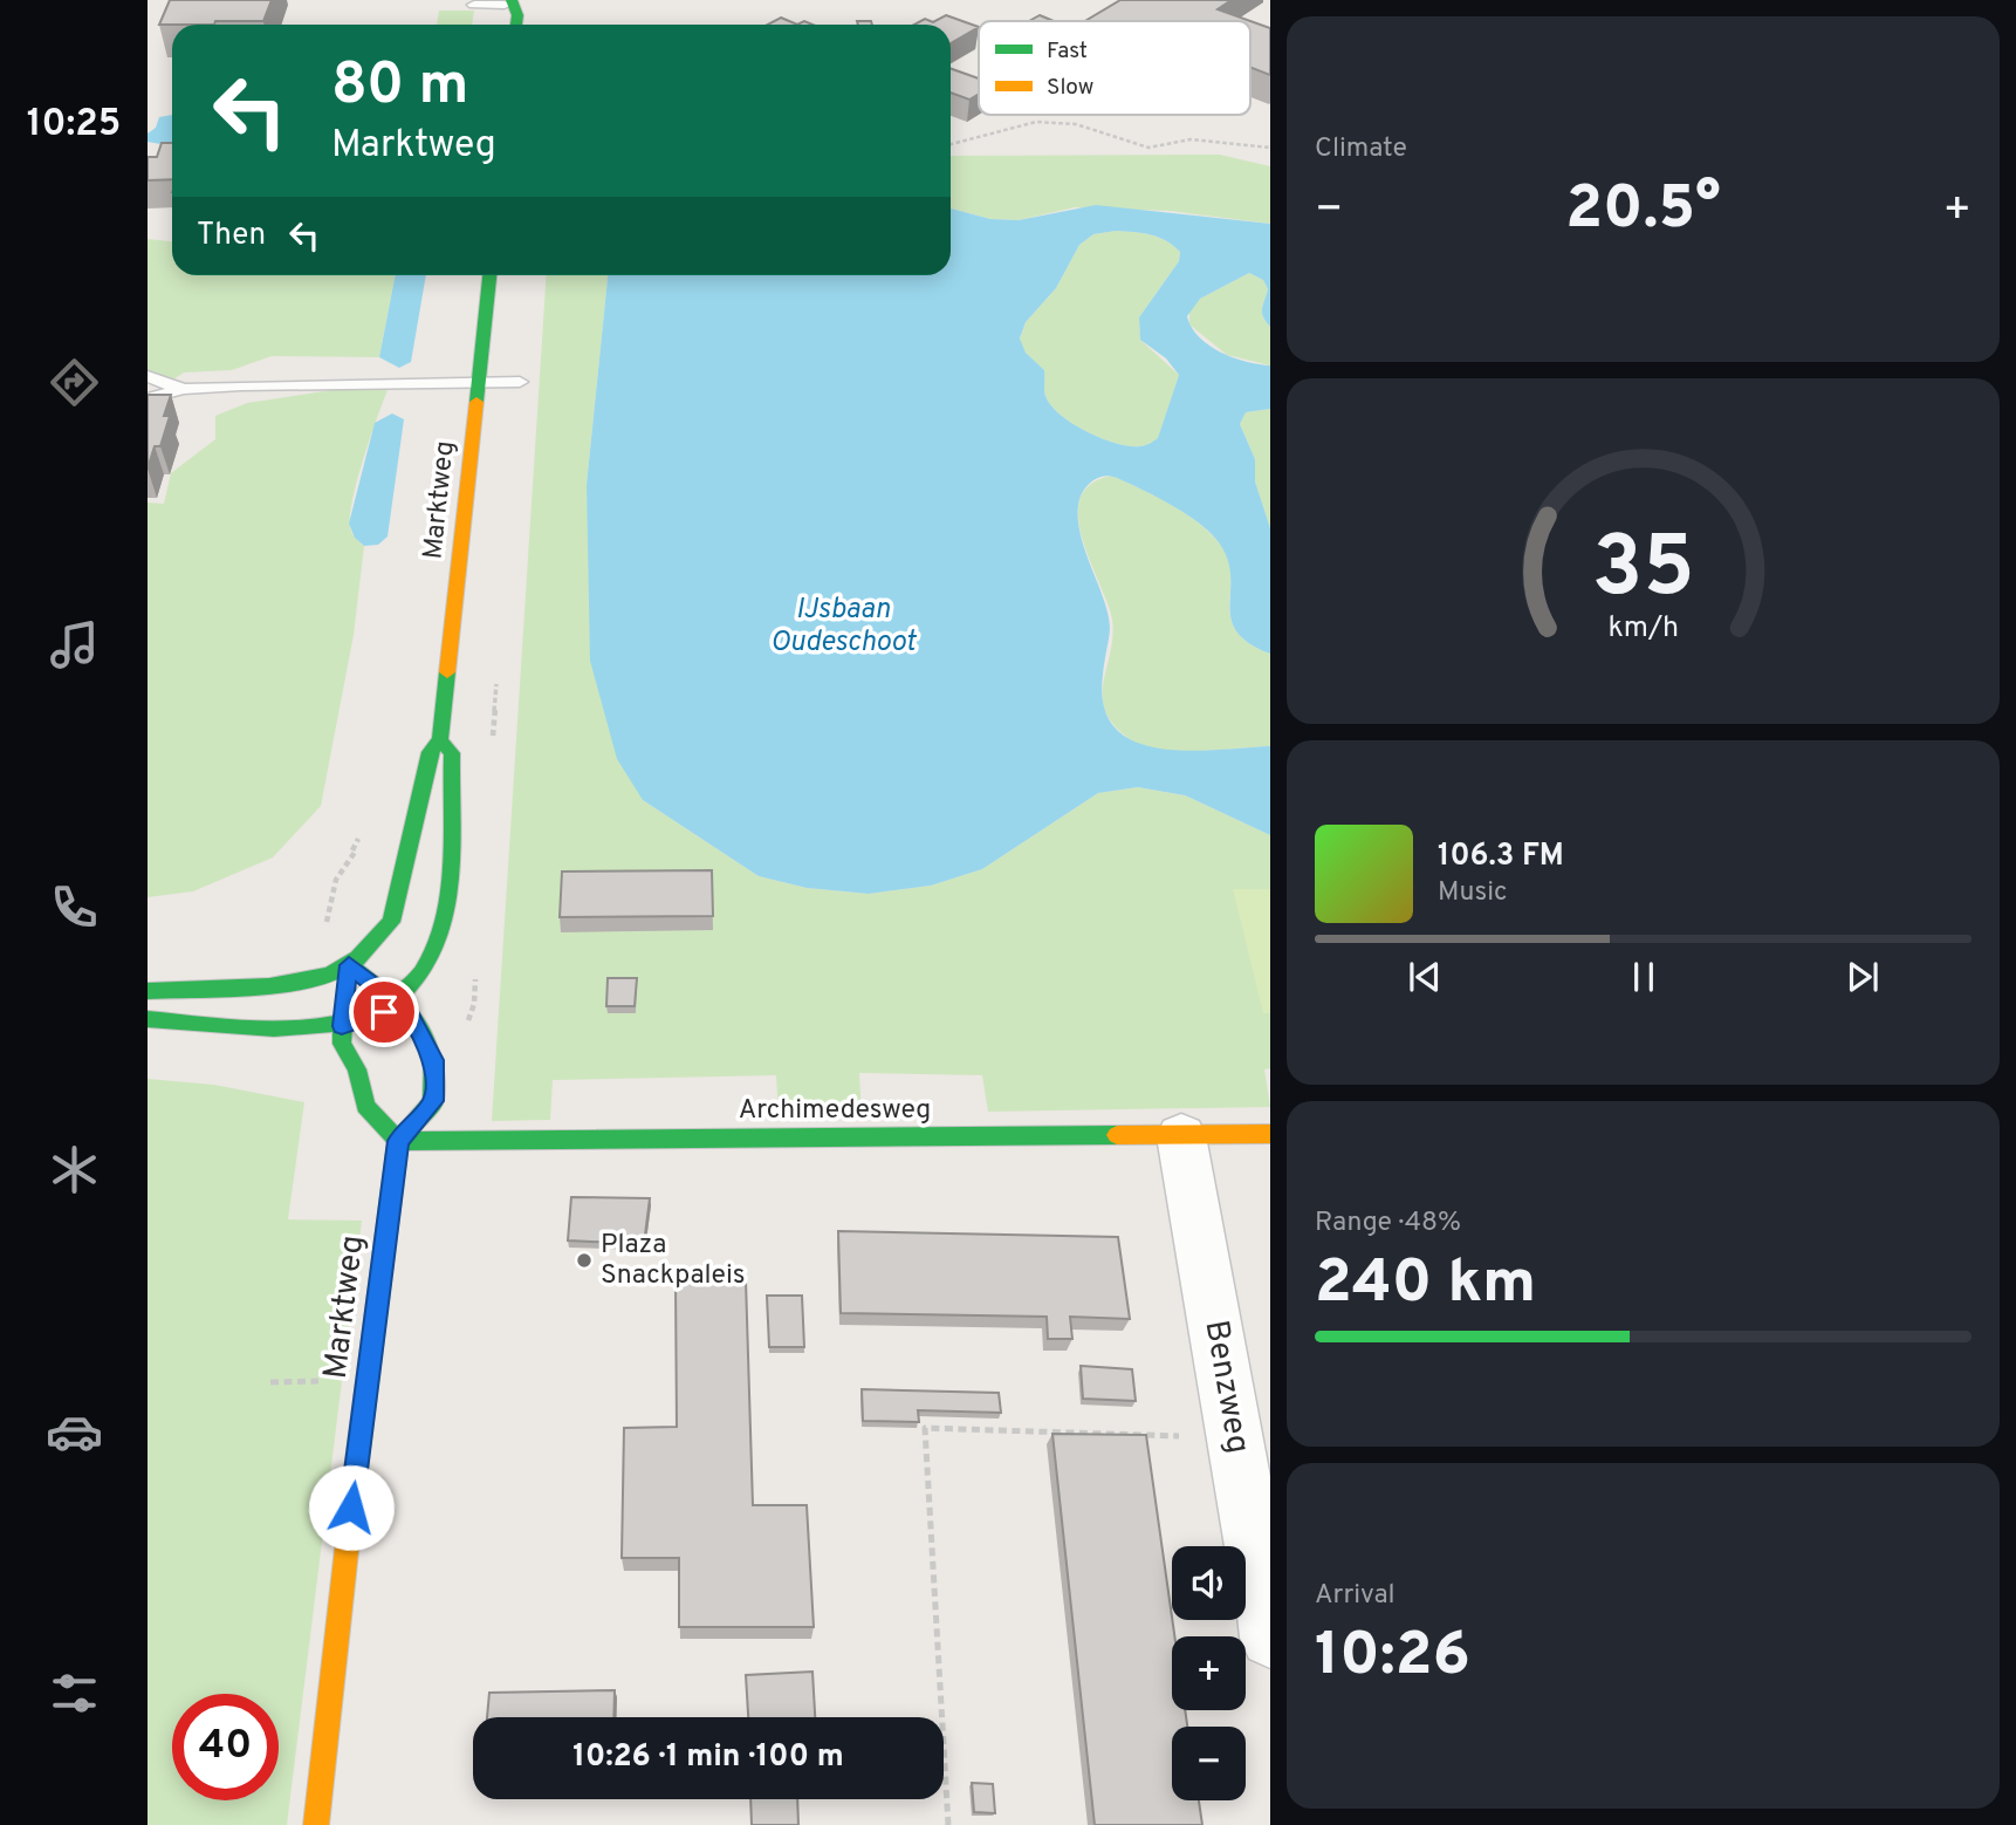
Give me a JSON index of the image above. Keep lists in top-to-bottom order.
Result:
{
  "streets": {
    "street": ["Marktweg", "Archimedesweg", "Benzweg"]
  },
  "crossings": [
    ["Marktweg", "Archimedesweg"],
    ["Archimedesweg", "Benzweg"]
  ],
  "water": ["IJsbaan Oudeschoot"],
  "places": ["Plaza Snackpaleis"],
  "legend": ["Fast", "Slow"],
  "page": {
    "tabs": "10:25",
    "tile": [
      "Climate",
      ["Range · 48%", "240 km"],
      ["Arrival", "10:26"]
    ],
    "turn": ["80 m", "Marktweg"],
    "heat": ["−", "20.5°", "+"],
    "then": "Then",
    "song": ["106.3 FM", "Music"],
    "map_buttons": ["+", "−"],
    "limit": "40",
    "trip": "10:26 · 1 min · 100 m",
    "gauge": ["35", "km/h"]
  }
}
